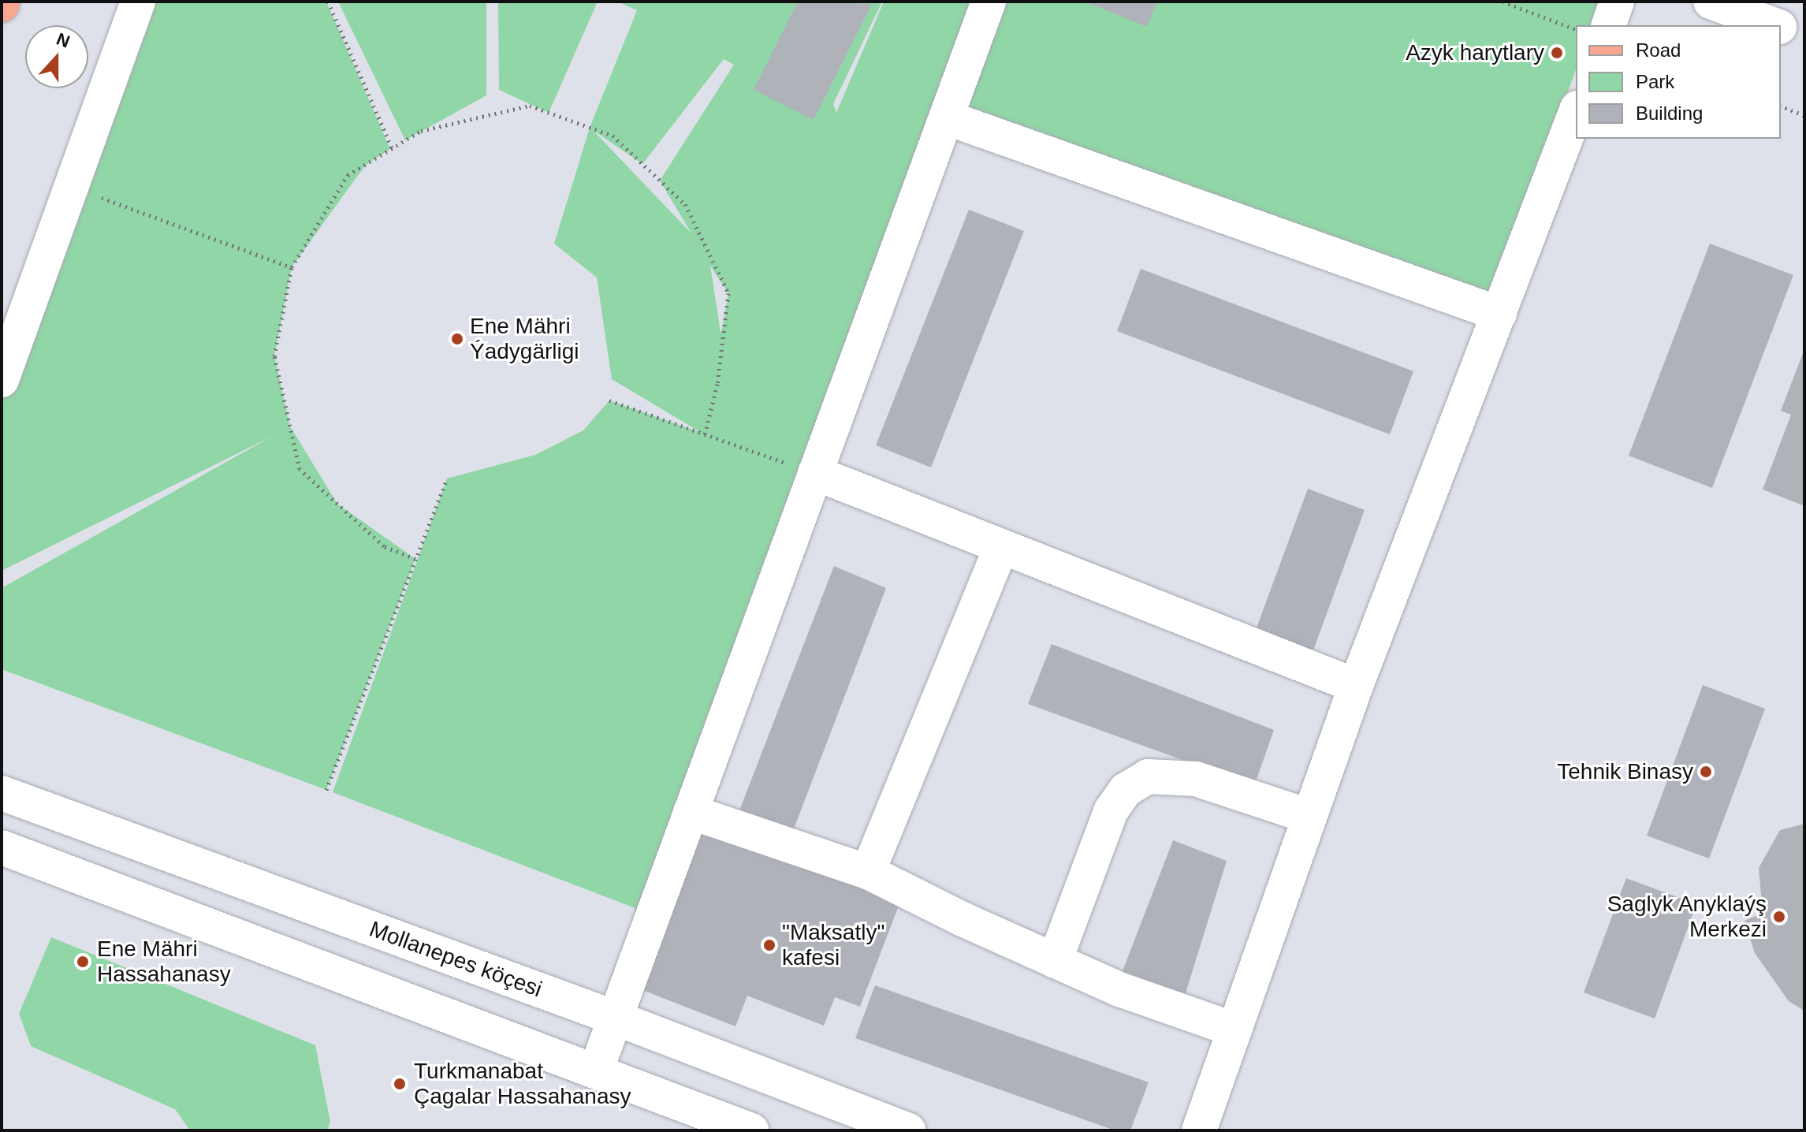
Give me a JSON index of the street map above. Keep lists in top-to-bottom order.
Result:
{
  "streets": {
    "street": ["Mollanepes köçesi"]
  },
  "places": [
    "Azyk harytlary",
    "Ene Mähri Ýadygärligi",
    "Tehnik Binasy",
    "Saglyk Anyklaýş Merkezi",
    "\"Maksatly\" kafesi",
    "Ene Mähri Hassahanasy",
    "Turkmanabat Çagalar Hassahanasy"
  ],
  "legend": ["Road", "Park", "Building"],
  "north": "top"
}
